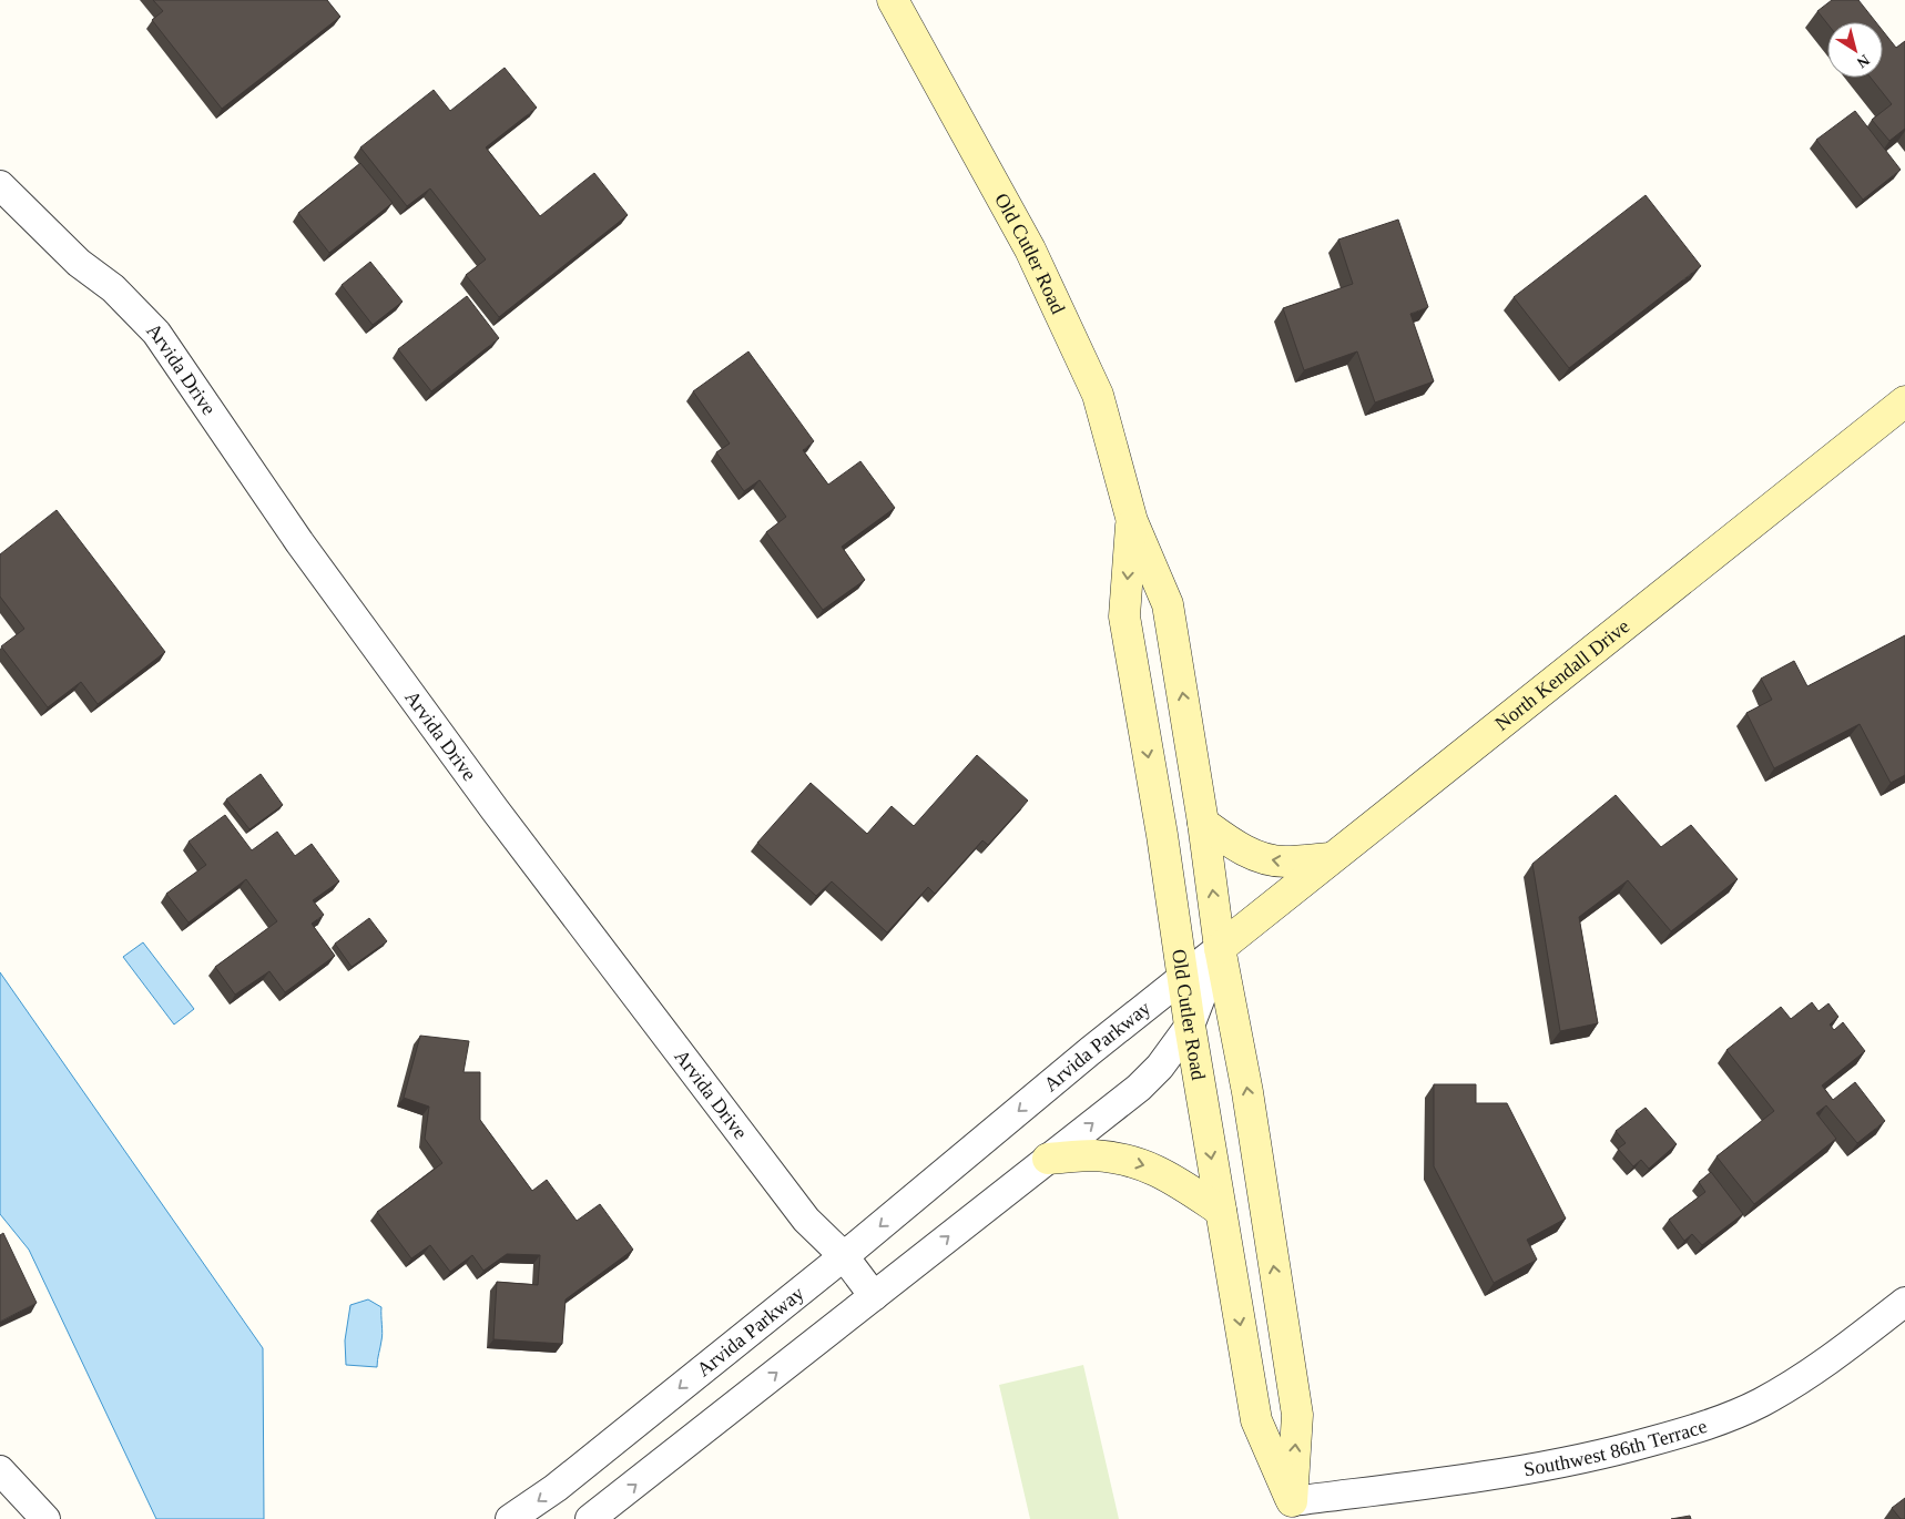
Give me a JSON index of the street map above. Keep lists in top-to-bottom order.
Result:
{
  "streets": {
    "main road": ["Old Cutler Road", "North Kendall Drive"],
    "street": ["Arvida Drive", "Arvida Parkway", "Southwest 86th Terrace"]
  },
  "crossings": [
    ["Old Cutler Road", "North Kendall Drive"],
    ["Old Cutler Road", "Arvida Parkway"],
    ["Old Cutler Road", "Southwest 86th Terrace"],
    ["Arvida Drive", "Arvida Parkway"],
    ["North Kendall Drive", "Arvida Parkway"]
  ],
  "north": "bottom right"
}
